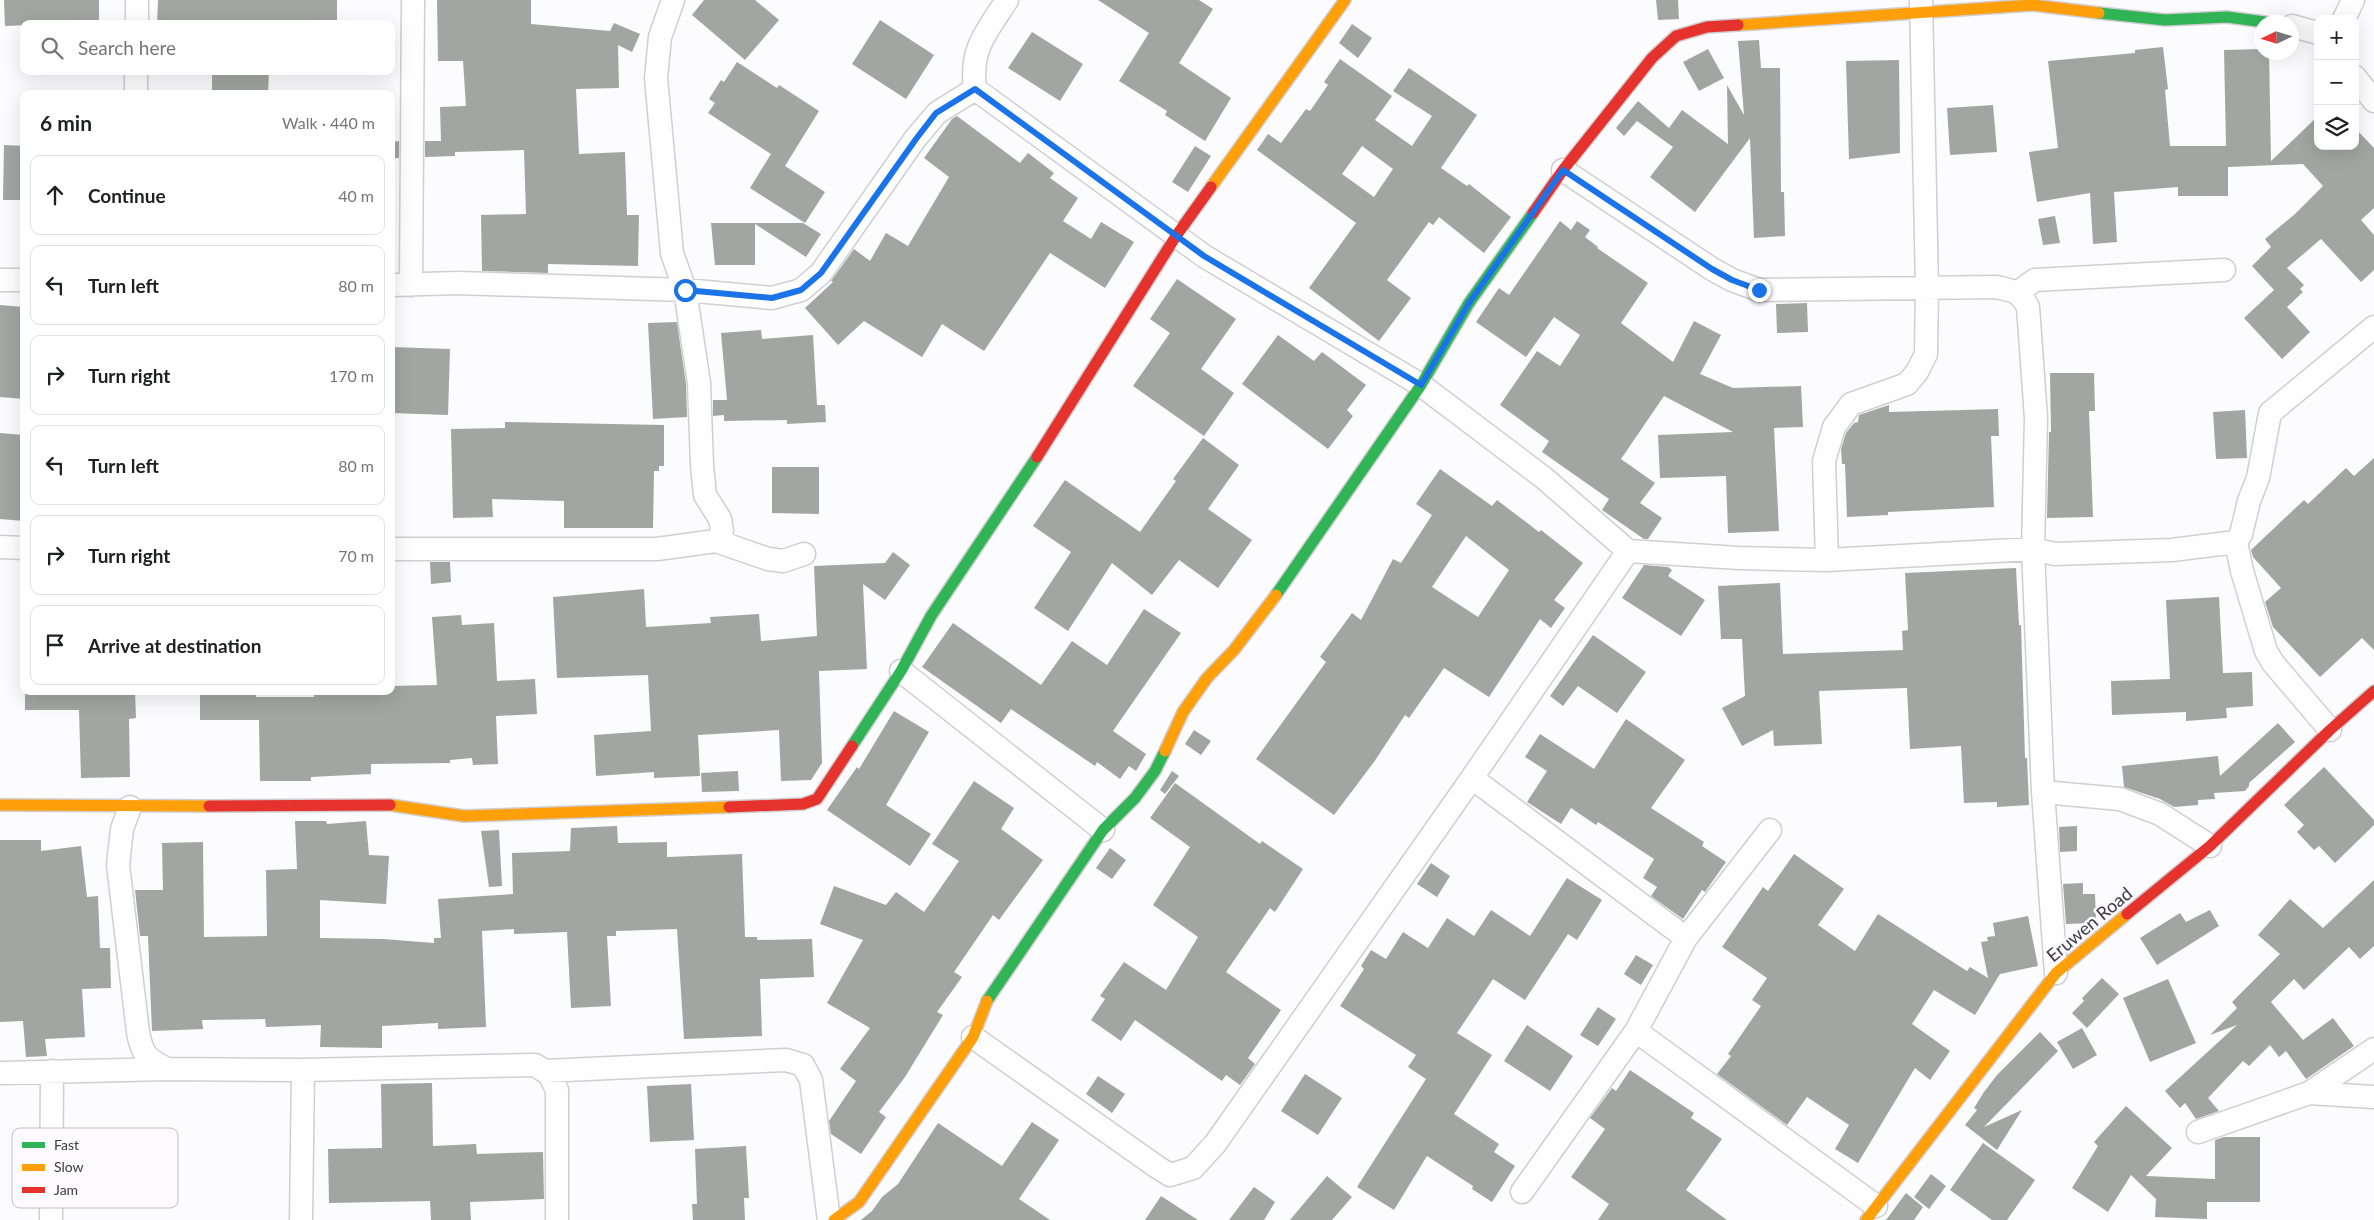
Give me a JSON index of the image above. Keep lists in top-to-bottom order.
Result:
{
  "streets": {
    "street": ["Eruwen Road"]
  },
  "legend": ["Fast", "Slow", "Jam"],
  "north": "left",
  "page": {
    "map_buttons": ["+", "−"],
    "search": "Search here",
    "heading": ["6 min", "Walk · 440 m"],
    "list": [
      ["Continue", "40 m"],
      ["Turn left", "80 m"],
      ["Turn right", "170 m"],
      ["Turn left", "80 m"],
      ["Turn right", "70 m"],
      "Arrive at destination"
    ]
  }
}
